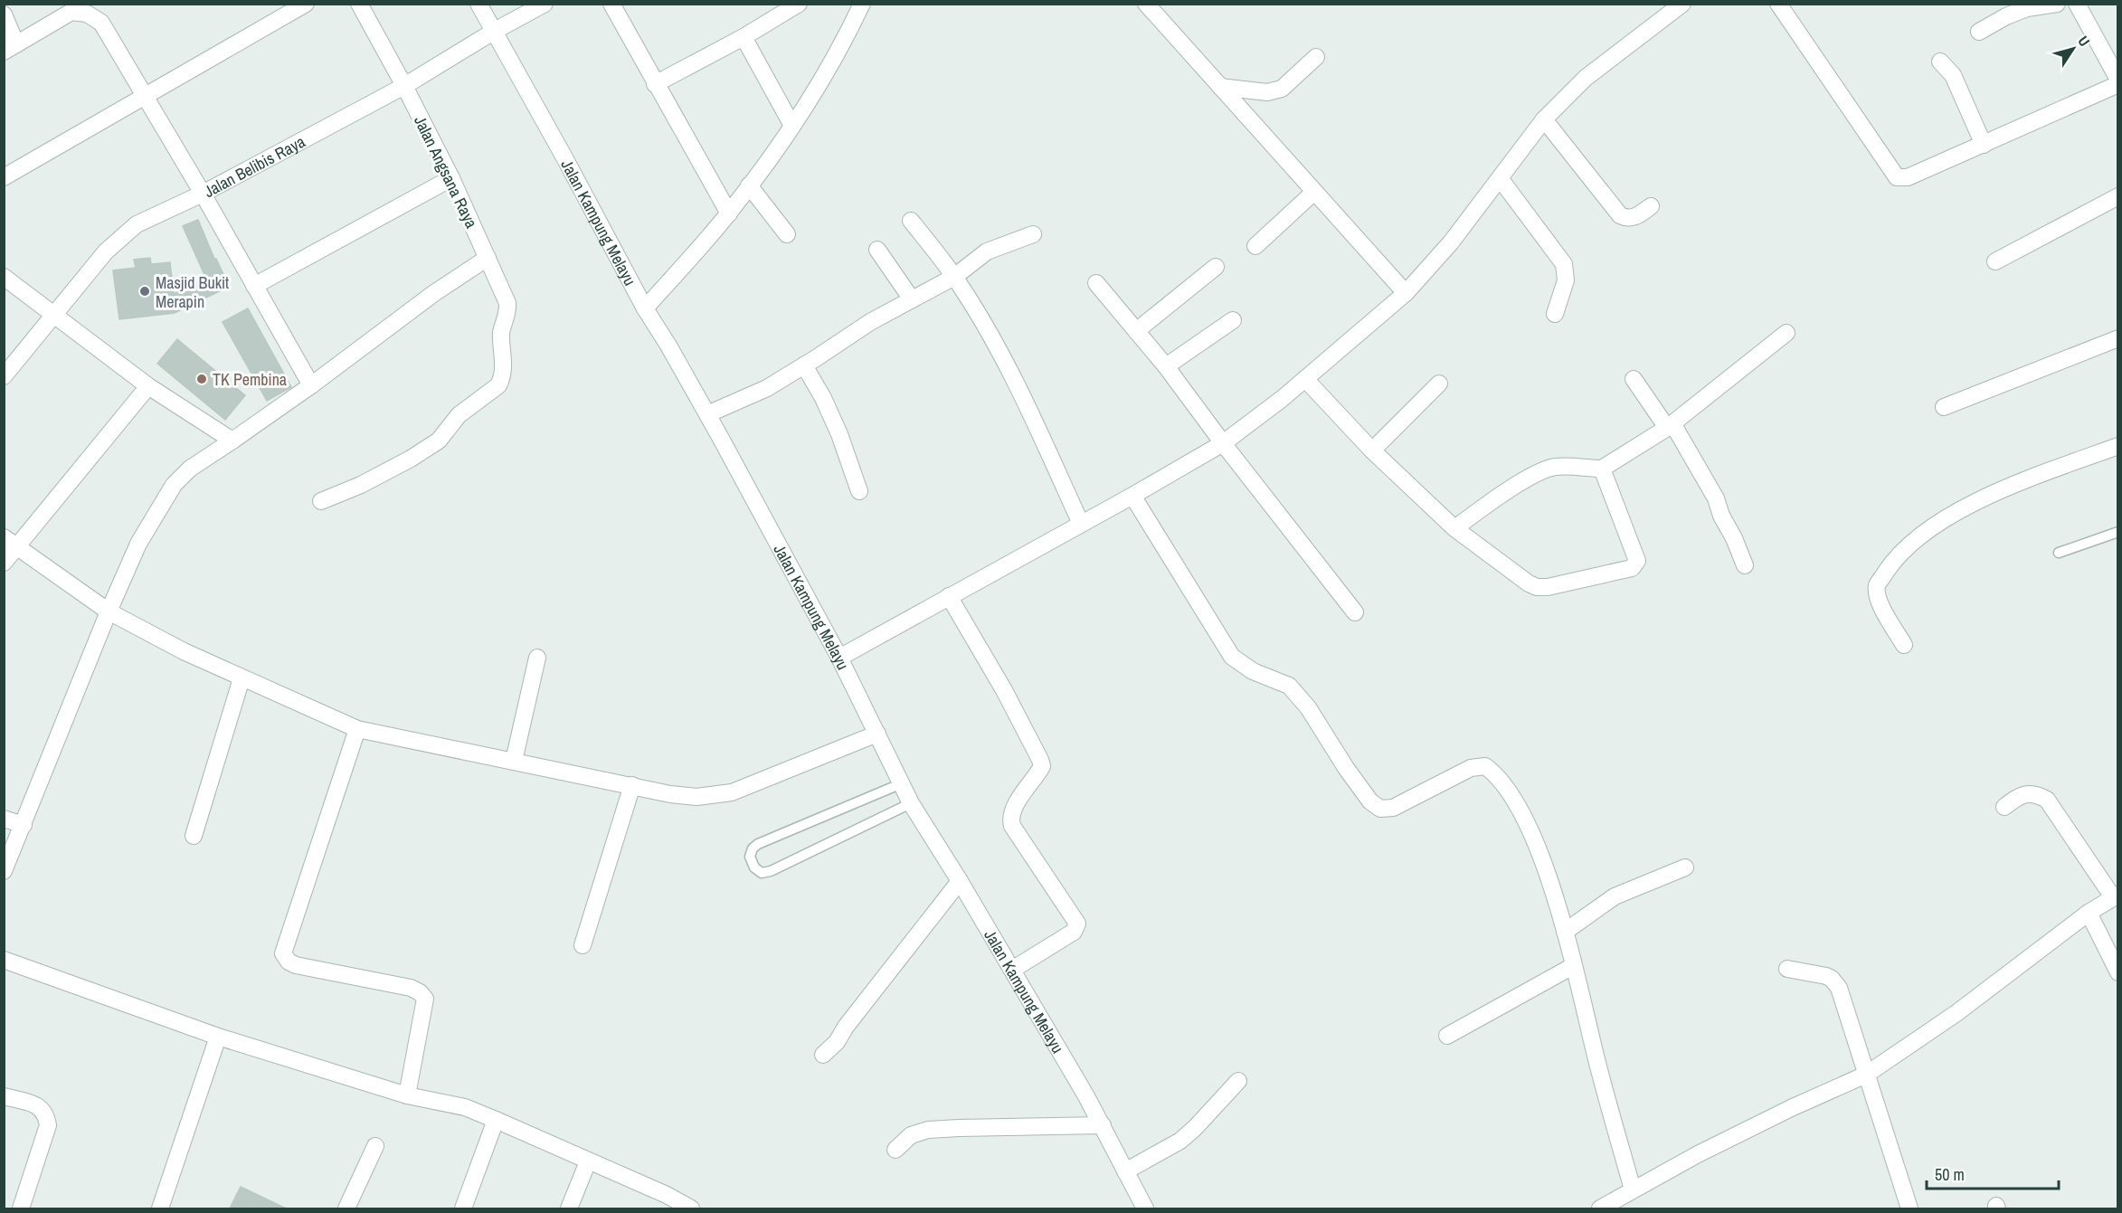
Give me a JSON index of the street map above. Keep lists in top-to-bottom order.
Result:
{
  "streets": {
    "street": ["Jalan Belibis Raya", "Jalan Angsana Raya", "Jalan Kampung Melayu"]
  },
  "crossings": [
    ["Jalan Belibis Raya", "Jalan Angsana Raya"],
    ["Jalan Belibis Raya", "Jalan Kampung Melayu"]
  ],
  "places": ["Masjid Bukit Merapin", "TK Pembina"],
  "scale_bar": "50 m",
  "north": "top right"
}
